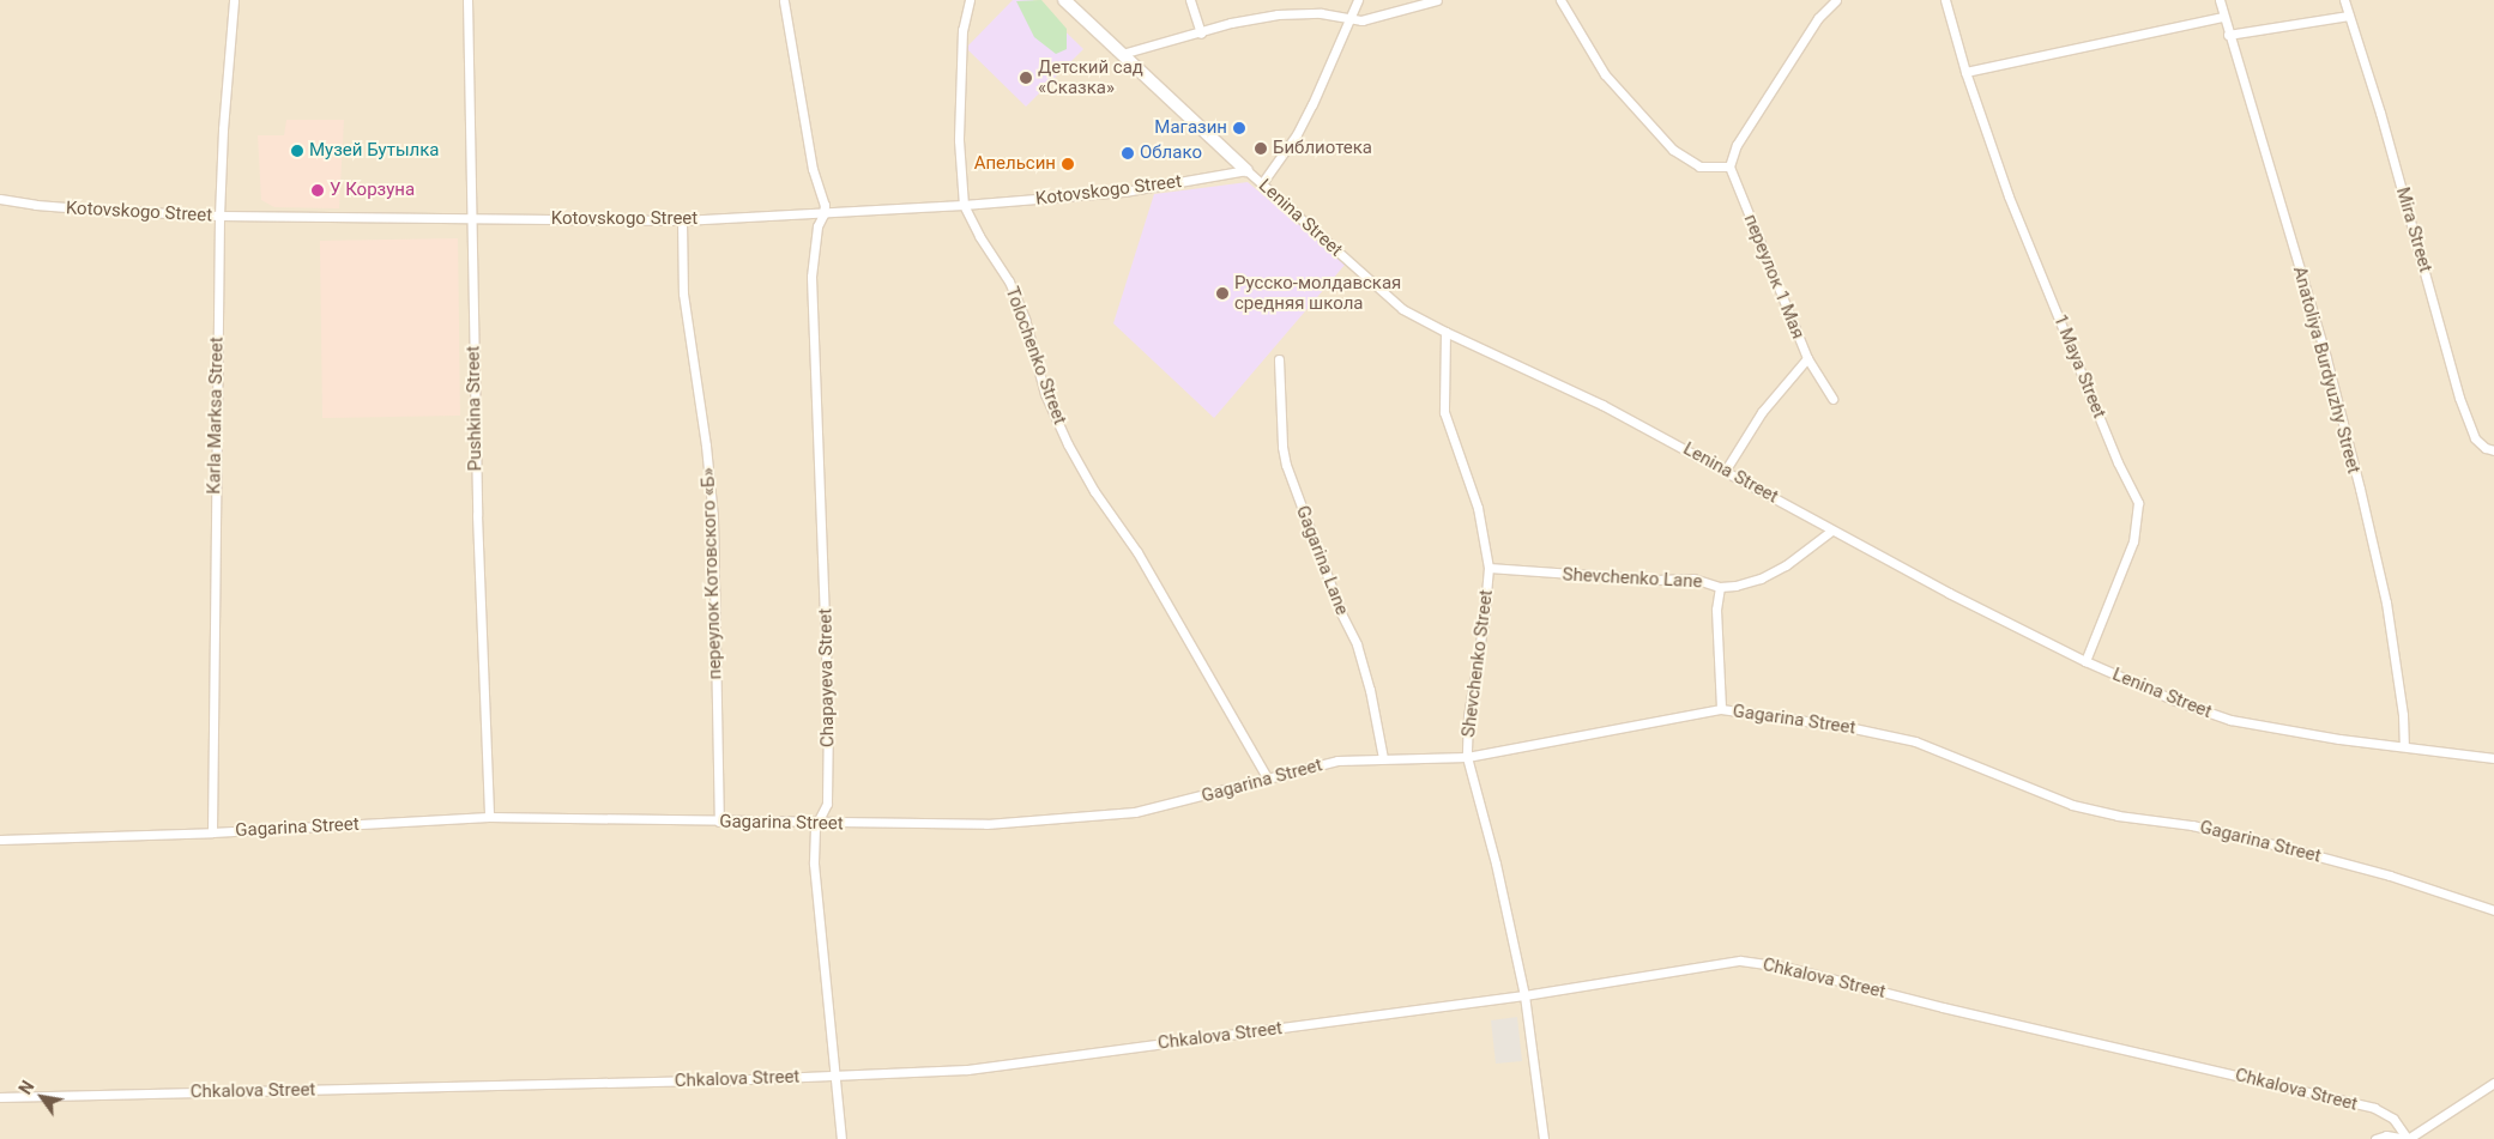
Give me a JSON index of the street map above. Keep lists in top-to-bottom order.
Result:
{
  "streets": {
    "street": [
      "Kotovskogo Street",
      "Lenina Street",
      "Mira Street",
      "переулок 1 Мая",
      "Tolochenko Street",
      "1 Maya Street",
      "Anatoliya Burdyuzhy Street",
      "Pushkina Street",
      "Karla Marksa Street",
      "Gagarina Lane",
      "переулок Котовского «Б»",
      "Shevchenko Lane",
      "Shevchenko Street",
      "Chapayeva Street",
      "Gagarina Street",
      "Chkalova Street"
    ]
  },
  "crossings": [
    ["Kotovskogo Street", "Lenina Street"],
    ["Kotovskogo Street", "Tolochenko Street"],
    ["Kotovskogo Street", "Pushkina Street"],
    ["Kotovskogo Street", "Karla Marksa Street"],
    ["Kotovskogo Street", "переулок Котовского «Б»"],
    ["Kotovskogo Street", "Chapayeva Street"],
    ["Lenina Street", "переулок 1 Мая"],
    ["Lenina Street", "1 Maya Street"],
    ["Lenina Street", "Anatoliya Burdyuzhy Street"],
    ["Lenina Street", "Shevchenko Lane"],
    ["Lenina Street", "Shevchenko Street"],
    ["Tolochenko Street", "Gagarina Street"],
    ["Pushkina Street", "Gagarina Street"],
    ["Karla Marksa Street", "Gagarina Street"],
    ["Gagarina Lane", "Gagarina Street"],
    ["переулок Котовского «Б»", "Gagarina Street"],
    ["Shevchenko Lane", "Shevchenko Street"],
    ["Shevchenko Street", "Gagarina Street"],
    ["Shevchenko Street", "Chkalova Street"],
    ["Chapayeva Street", "Gagarina Street"],
    ["Chapayeva Street", "Chkalova Street"]
  ],
  "places": [
    "Детский сад «Сказка»",
    "Магазин",
    "Библиотека",
    "Музей Бутылка",
    "Облако",
    "Апельсин",
    "У Корзуна",
    "Русско-молдавская средняя школа"
  ],
  "north": "top left"
}
